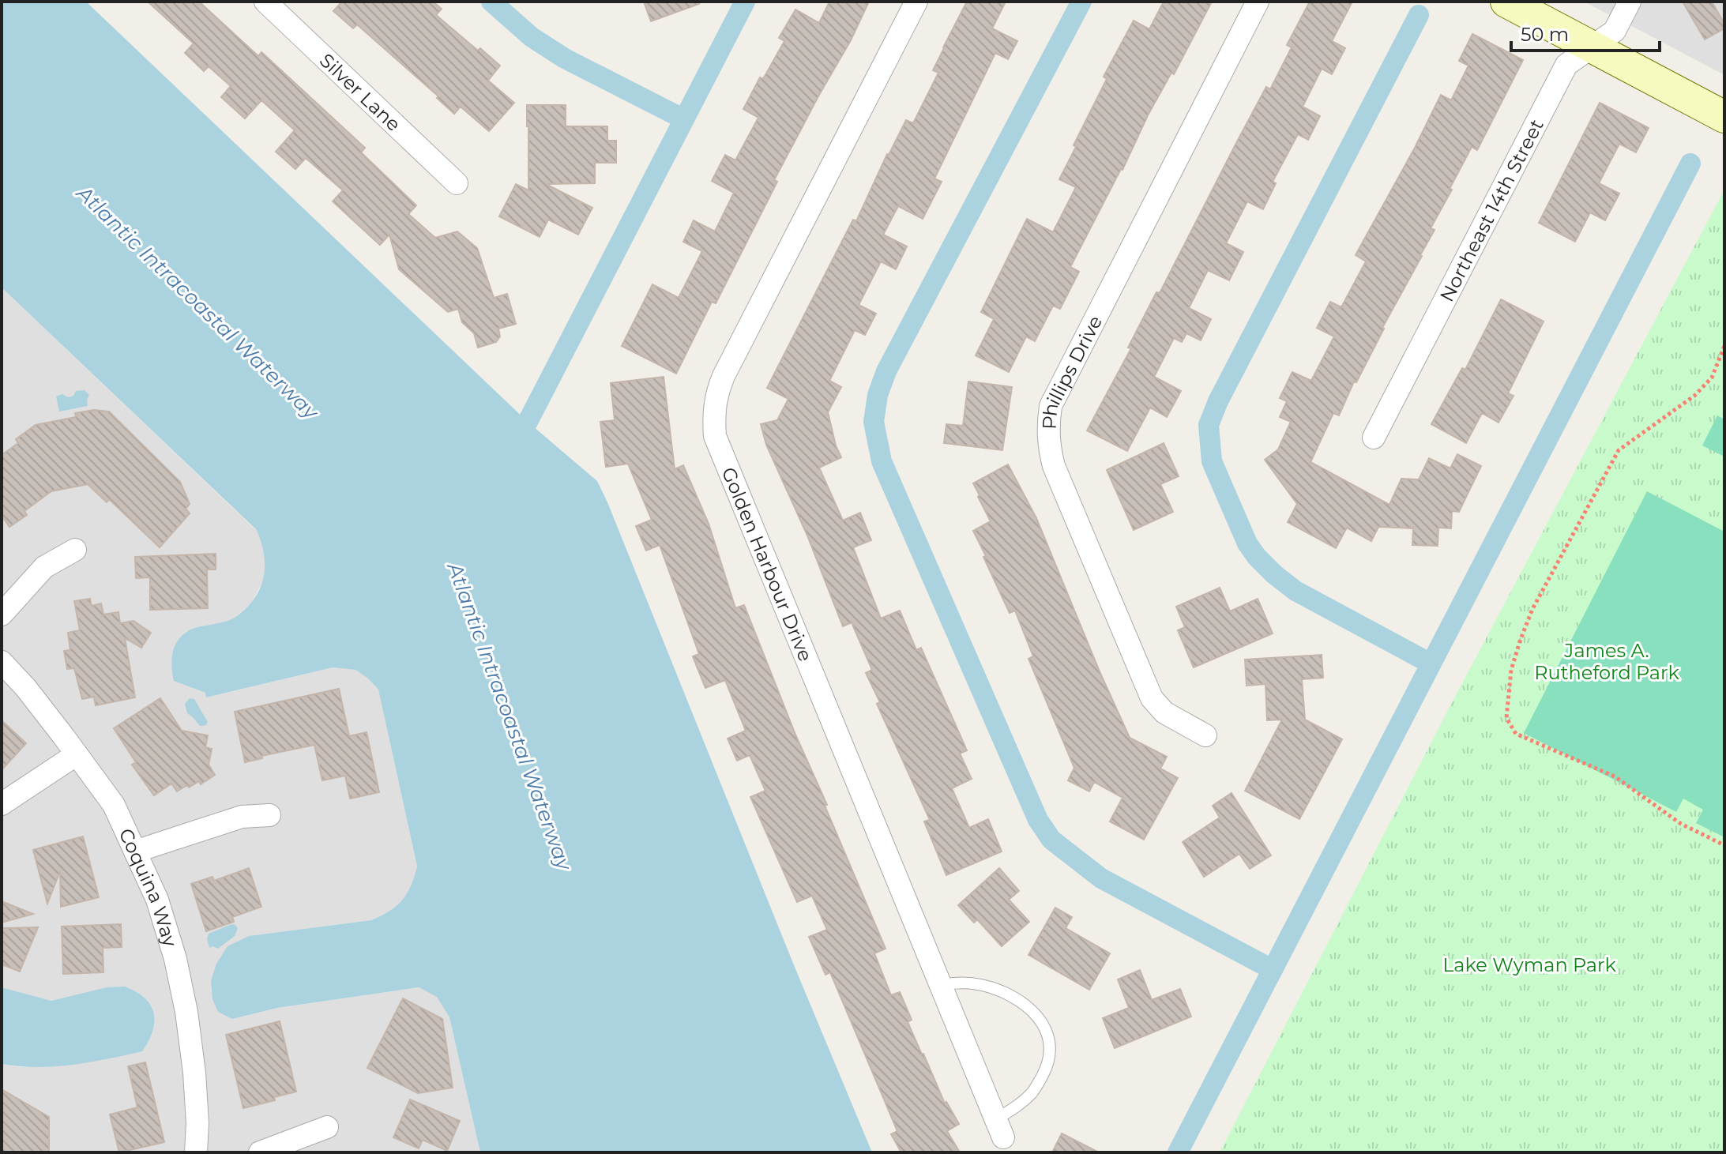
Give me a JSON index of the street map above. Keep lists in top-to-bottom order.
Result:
{
  "streets": {
    "street": [
      "Silver Lane",
      "Northeast 14th Street",
      "Phillips Drive",
      "Golden Harbour Drive",
      "Coquina Way"
    ]
  },
  "water": ["Atlantic Intracoastal Waterway"],
  "parks": ["James A. Rutheford Park", "Lake Wyman Park"],
  "scale_bar": "50 m"
}
